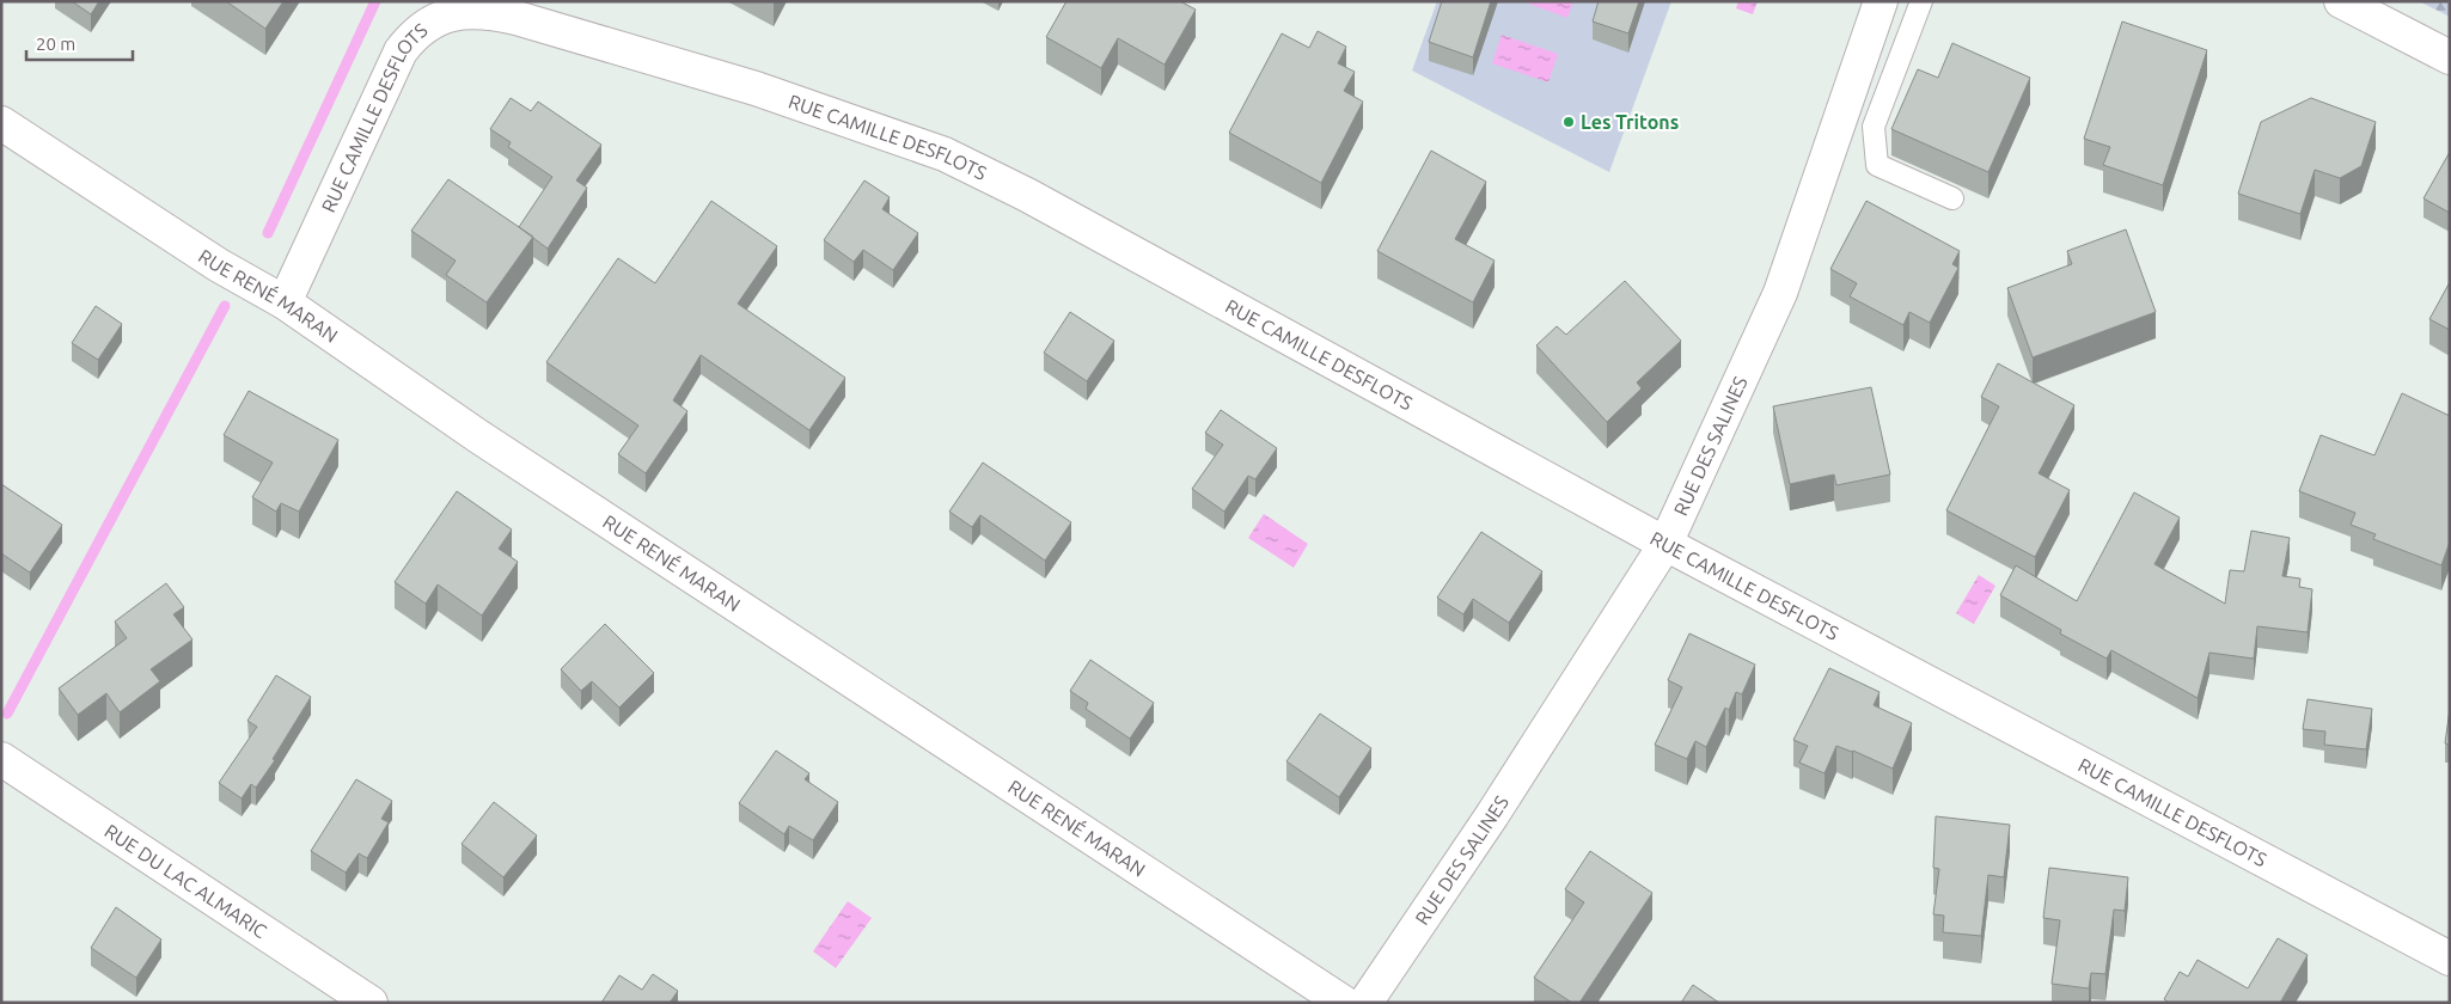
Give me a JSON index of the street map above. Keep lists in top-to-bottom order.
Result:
{
  "streets": {
    "street": [
      "RUE CAMILLE DESFLOTS",
      "RUE RENÉ MARAN",
      "RUE DES SALINES",
      "RUE DU LAC ALMARIC"
    ]
  },
  "crossings": [
    ["RUE CAMILLE DESFLOTS", "RUE RENÉ MARAN"],
    ["RUE CAMILLE DESFLOTS", "RUE DES SALINES"]
  ],
  "places": ["Les Tritons"],
  "scale_bar": "20 m"
}
